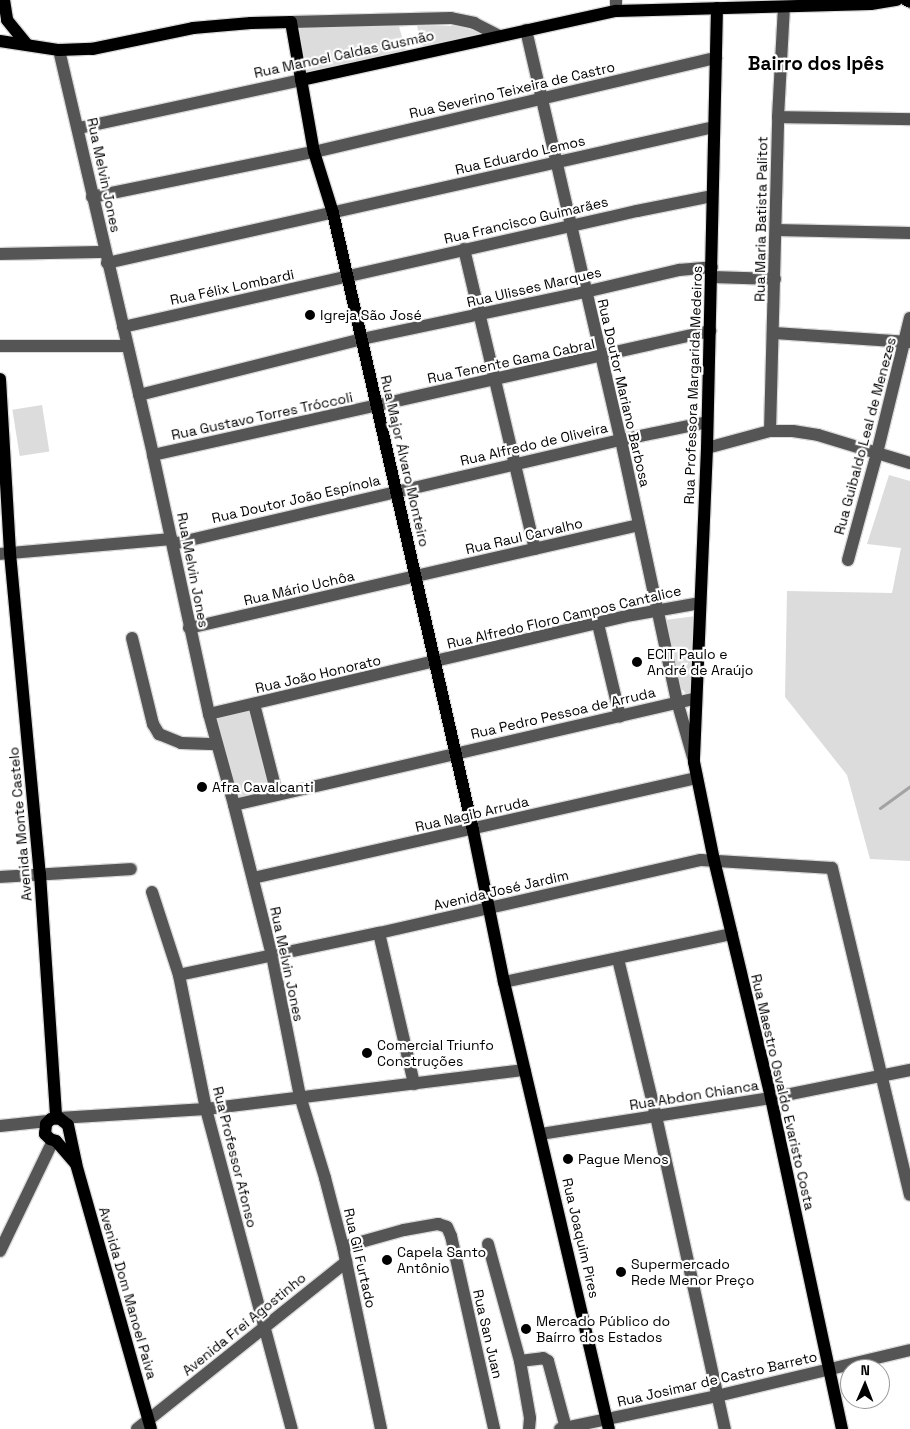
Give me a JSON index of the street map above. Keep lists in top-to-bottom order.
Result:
{
  "streets": {
    "main road": [
      "Rua Manoel Caldas Gusmão",
      "Rua Professora Margarida Medeiros",
      "Rua Major Álvaro Monteiro",
      "Avenida Monte Castelo",
      "Rua Maestro Osvaldo Evaristo Costa",
      "Rua Joaquim Pires",
      "Avenida Dom Manoel Paiva"
    ],
    "street": [
      "Rua Severino Teixeira de Castro",
      "Rua Eduardo Lemos",
      "Rua Melvin Jones",
      "Rua Maria Batista Palitot",
      "Rua Francisco Guimarães",
      "Rua Félix Lombardi",
      "Rua Ulisses Marques",
      "Rua Tenente Gama Cabral",
      "Rua Doutor Mariano Barbosa",
      "Rua Gustavo Torres Tróccoli",
      "Rua Guibaldo Leal de Menezes",
      "Rua Alfredo de Oliveira",
      "Rua Doutor João Espínola",
      "Rua Raul Carvalho",
      "Rua Mário Uchôa",
      "Rua Alfredo Floro Campos Cantalice",
      "Rua João Honorato",
      "Rua Pedro Pessoa de Arruda",
      "Rua Nagib Arruda",
      "Avenida José Jardim",
      "Rua Abdon Chianca",
      "Rua Professor Afonso",
      "Rua Gil Furtado",
      "Avenida Frei Agostinho",
      "Rua San Juan",
      "Rua Josimar de Castro Barreto"
    ]
  },
  "crossings": [
    ["Rua Manoel Caldas Gusmão", "Rua Melvin Jones"],
    ["Rua Manoel Caldas Gusmão", "Rua Maria Batista Palitot"],
    ["Rua Manoel Caldas Gusmão", "Rua Professora Margarida Medeiros"],
    ["Rua Manoel Caldas Gusmão", "Rua Doutor Mariano Barbosa"],
    ["Rua Manoel Caldas Gusmão", "Rua Major Álvaro Monteiro"],
    ["Rua Severino Teixeira de Castro", "Rua Melvin Jones"],
    ["Rua Severino Teixeira de Castro", "Rua Professora Margarida Medeiros"],
    ["Rua Severino Teixeira de Castro", "Rua Doutor Mariano Barbosa"],
    ["Rua Severino Teixeira de Castro", "Rua Major Álvaro Monteiro"],
    ["Rua Eduardo Lemos", "Rua Melvin Jones"],
    ["Rua Eduardo Lemos", "Rua Professora Margarida Medeiros"],
    ["Rua Eduardo Lemos", "Rua Doutor Mariano Barbosa"],
    ["Rua Eduardo Lemos", "Rua Major Álvaro Monteiro"],
    ["Rua Melvin Jones", "Rua Félix Lombardi"],
    ["Rua Melvin Jones", "Rua Ulisses Marques"],
    ["Rua Melvin Jones", "Rua Gustavo Torres Tróccoli"],
    ["Rua Melvin Jones", "Rua Doutor João Espínola"],
    ["Rua Melvin Jones", "Rua Mário Uchôa"],
    ["Rua Melvin Jones", "Rua João Honorato"],
    ["Rua Melvin Jones", "Rua Pedro Pessoa de Arruda"],
    ["Rua Melvin Jones", "Rua Nagib Arruda"],
    ["Rua Melvin Jones", "Avenida José Jardim"],
    ["Rua Melvin Jones", "Rua Gil Furtado"],
    ["Rua Maria Batista Palitot", "Rua Ulisses Marques"],
    ["Rua Francisco Guimarães", "Rua Félix Lombardi"],
    ["Rua Francisco Guimarães", "Rua Professora Margarida Medeiros"],
    ["Rua Francisco Guimarães", "Rua Doutor Mariano Barbosa"],
    ["Rua Francisco Guimarães", "Rua Major Álvaro Monteiro"],
    ["Rua Félix Lombardi", "Rua Major Álvaro Monteiro"],
    ["Rua Ulisses Marques", "Rua Professora Margarida Medeiros"],
    ["Rua Ulisses Marques", "Rua Doutor Mariano Barbosa"],
    ["Rua Ulisses Marques", "Rua Major Álvaro Monteiro"],
    ["Rua Tenente Gama Cabral", "Rua Professora Margarida Medeiros"],
    ["Rua Tenente Gama Cabral", "Rua Doutor Mariano Barbosa"],
    ["Rua Tenente Gama Cabral", "Rua Gustavo Torres Tróccoli"],
    ["Rua Tenente Gama Cabral", "Rua Major Álvaro Monteiro"],
    ["Rua Professora Margarida Medeiros", "Rua Doutor Mariano Barbosa"],
    ["Rua Professora Margarida Medeiros", "Rua Alfredo de Oliveira"],
    ["Rua Professora Margarida Medeiros", "Rua Alfredo Floro Campos Cantalice"],
    ["Rua Professora Margarida Medeiros", "Rua Pedro Pessoa de Arruda"],
    ["Rua Professora Margarida Medeiros", "Rua Maestro Osvaldo Evaristo Costa"],
    ["Rua Doutor Mariano Barbosa", "Rua Alfredo de Oliveira"],
    ["Rua Doutor Mariano Barbosa", "Rua Raul Carvalho"],
    ["Rua Doutor Mariano Barbosa", "Rua Alfredo Floro Campos Cantalice"],
    ["Rua Doutor Mariano Barbosa", "Rua Pedro Pessoa de Arruda"],
    ["Rua Doutor Mariano Barbosa", "Rua Maestro Osvaldo Evaristo Costa"],
    ["Rua Gustavo Torres Tróccoli", "Rua Major Álvaro Monteiro"],
    ["Rua Alfredo de Oliveira", "Rua Major Álvaro Monteiro"],
    ["Rua Alfredo de Oliveira", "Rua Doutor João Espínola"],
    ["Rua Major Álvaro Monteiro", "Rua Doutor João Espínola"],
    ["Rua Major Álvaro Monteiro", "Rua Raul Carvalho"],
    ["Rua Major Álvaro Monteiro", "Rua Mário Uchôa"],
    ["Rua Major Álvaro Monteiro", "Rua Alfredo Floro Campos Cantalice"],
    ["Rua Major Álvaro Monteiro", "Rua João Honorato"],
    ["Rua Major Álvaro Monteiro", "Rua Pedro Pessoa de Arruda"],
    ["Rua Major Álvaro Monteiro", "Rua Nagib Arruda"],
    ["Rua Major Álvaro Monteiro", "Avenida José Jardim"],
    ["Rua Major Álvaro Monteiro", "Rua Joaquim Pires"],
    ["Rua Doutor João Espínola", "Avenida Monte Castelo"],
    ["Rua Raul Carvalho", "Rua Mário Uchôa"],
    ["Rua Alfredo Floro Campos Cantalice", "Rua João Honorato"],
    ["Rua Nagib Arruda", "Rua Maestro Osvaldo Evaristo Costa"],
    ["Avenida Monte Castelo", "Avenida Dom Manoel Paiva"],
    ["Avenida José Jardim", "Rua Maestro Osvaldo Evaristo Costa"],
    ["Avenida José Jardim", "Rua Abdon Chianca"],
    ["Avenida José Jardim", "Rua Professor Afonso"],
    ["Avenida José Jardim", "Rua Joaquim Pires"],
    ["Rua Maestro Osvaldo Evaristo Costa", "Rua Abdon Chianca"],
    ["Rua Maestro Osvaldo Evaristo Costa", "Rua Josimar de Castro Barreto"],
    ["Rua Abdon Chianca", "Rua Joaquim Pires"],
    ["Rua Professor Afonso", "Avenida Frei Agostinho"],
    ["Rua Joaquim Pires", "Rua Josimar de Castro Barreto"],
    ["Rua Gil Furtado", "Avenida Frei Agostinho"],
    ["Rua Gil Furtado", "Rua San Juan"],
    ["Avenida Dom Manoel Paiva", "Avenida Frei Agostinho"]
  ],
  "districts": ["Bairro dos Ipês"],
  "places": [
    "Igreja São José",
    "ECIT Paulo e André de Araújo",
    "Afra Cavalcanti",
    "Comercial Triunfo Construções",
    "Pague Menos",
    "Capela Santo Antônio",
    "Supermercado Rede Menor Preço",
    "Mercado Público do Baírro dos Estados"
  ],
  "north": "top"
}
